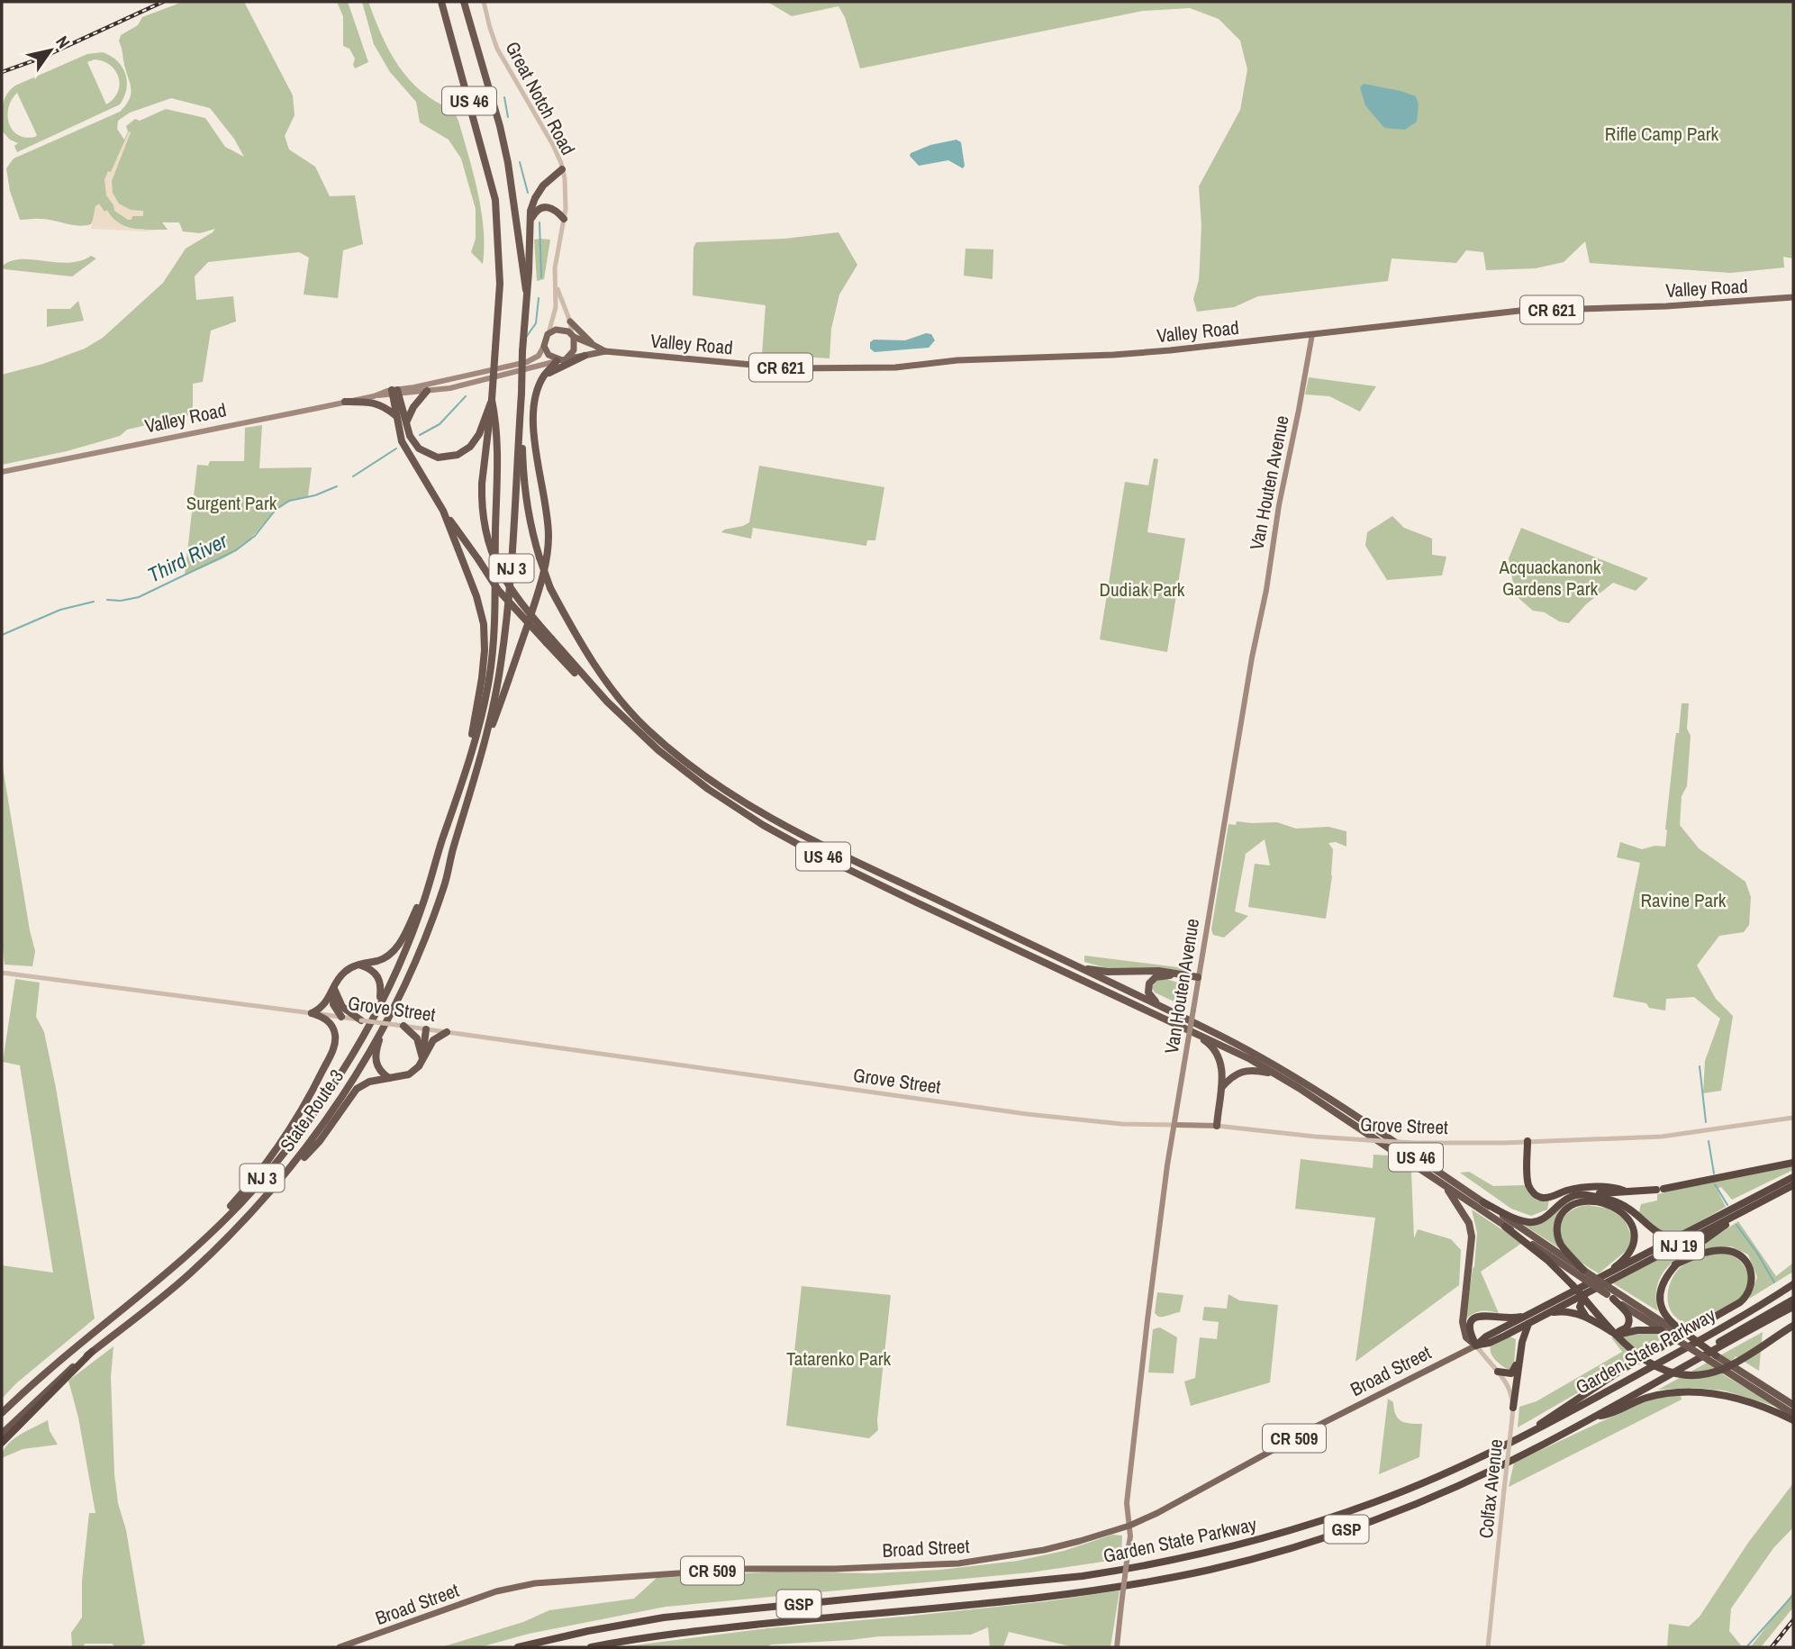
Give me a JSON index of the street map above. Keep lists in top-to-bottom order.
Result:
{
  "streets": {
    "highway": [
      "US 46",
      "NJ 3",
      "State Route 3",
      "NJ 19",
      "Garden State Parkway",
      "GSP"
    ],
    "main road": [
      "Valley Road",
      "CR 621",
      "Van Houten Avenue",
      "Grove Street",
      "Broad Street",
      "CR 509"
    ],
    "street": ["Great Notch Road", "Colfax Avenue"]
  },
  "crossings": [
    ["Great Notch Road", "Valley Road"],
    ["US 46", "NJ 3"],
    ["US 46", "NJ 19"],
    ["Valley Road", "Van Houten Avenue"],
    ["Van Houten Avenue", "Grove Street"],
    ["Van Houten Avenue", "Broad Street"],
    ["NJ 3", "State Route 3"],
    ["NJ 19", "Broad Street"],
    ["NJ 19", "Colfax Avenue"],
    ["Broad Street", "Colfax Avenue"]
  ],
  "water": ["Third River"],
  "parks": [
    "Rifle Camp Park",
    "Surgent Park",
    "Acquackanonk Gardens Park",
    "Dudiak Park",
    "Ravine Park",
    "Tatarenko Park"
  ],
  "north": "top right"
}
